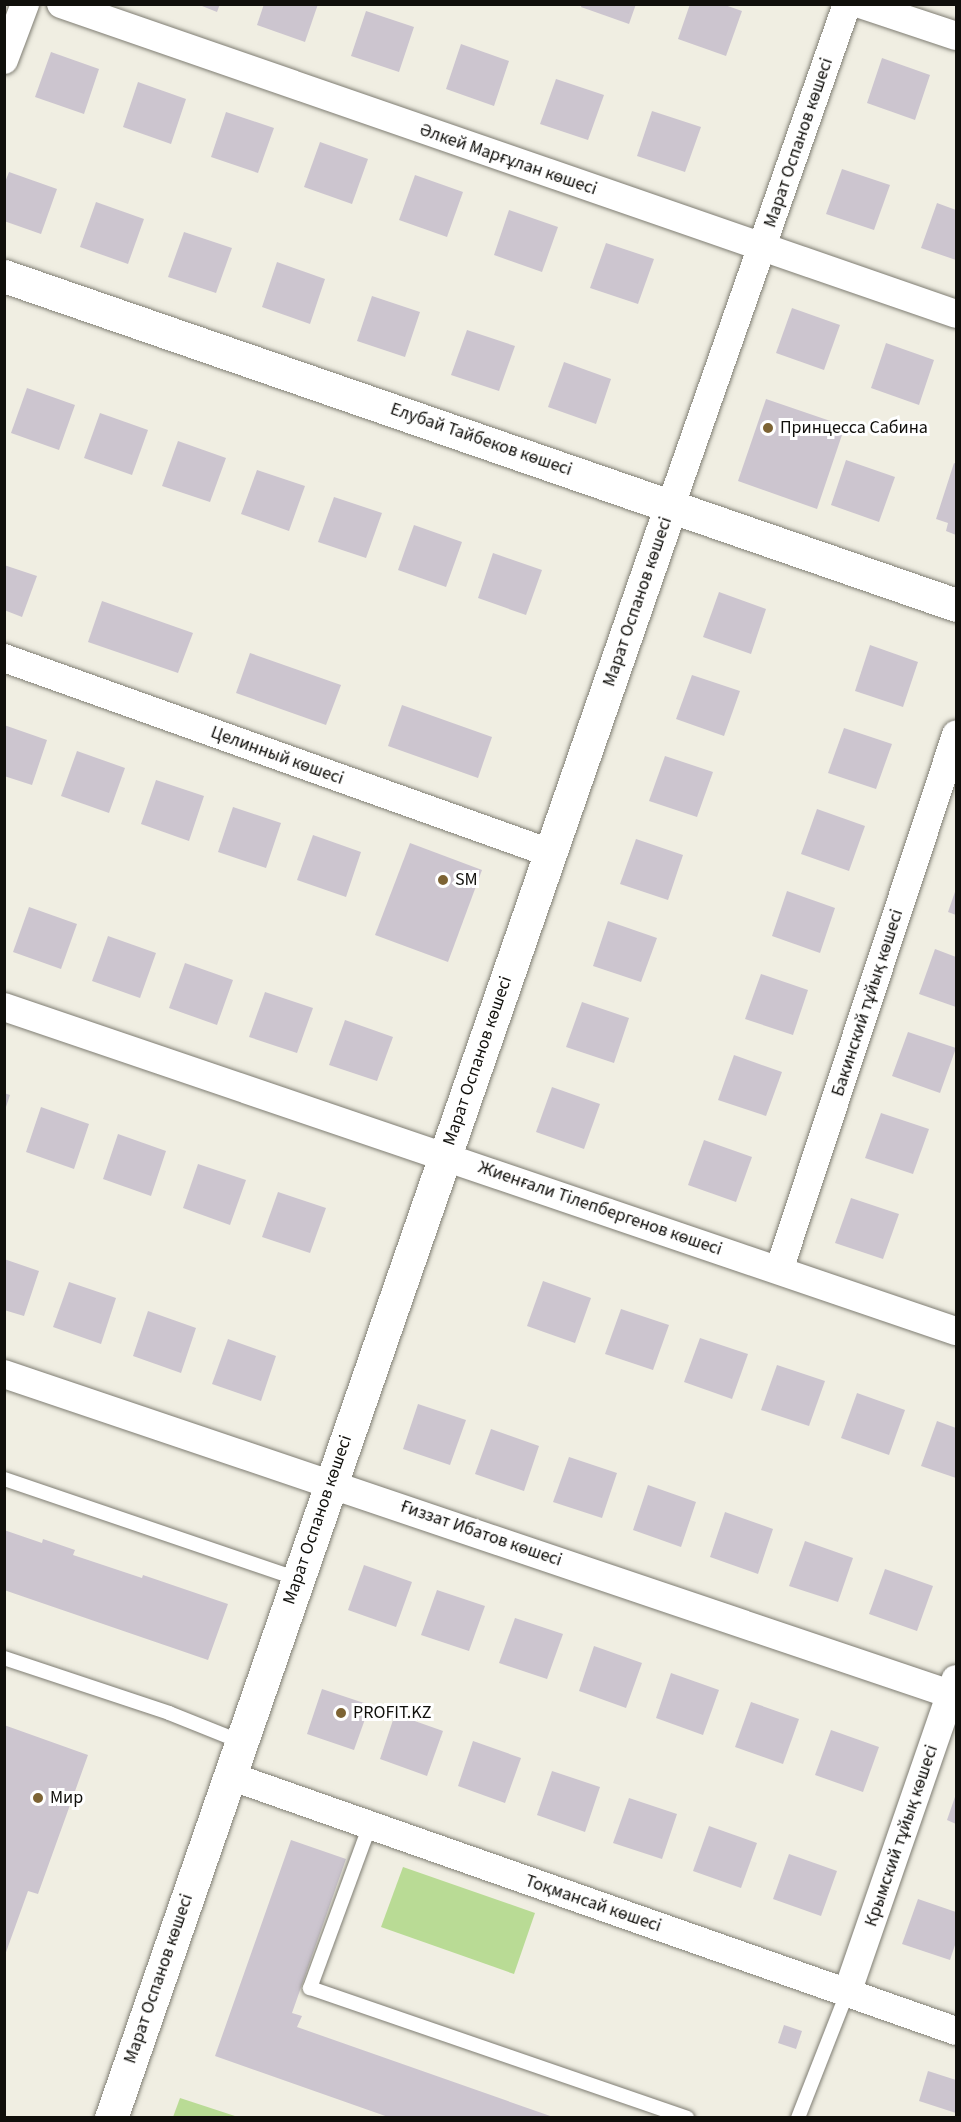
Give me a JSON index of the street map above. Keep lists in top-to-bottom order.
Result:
{
  "streets": {
    "street": [
      "Марат Оспанов көшесі",
      "Әлкей Марғұлан көшесі",
      "Елубай Тайбеков көшесі",
      "Целинный көшесі",
      "Бакинский тұйық көшесі",
      "Жиенғали Тілепбергенов көшесі",
      "Ғиззат Ибатов көшесі",
      "Крымский тұйық көшесі",
      "Тоқмансай көшесі"
    ]
  },
  "crossings": [
    ["Марат Оспанов көшесі", "Әлкей Марғұлан көшесі"],
    ["Марат Оспанов көшесі", "Елубай Тайбеков көшесі"],
    ["Марат Оспанов көшесі", "Целинный көшесі"],
    ["Марат Оспанов көшесі", "Жиенғали Тілепбергенов көшесі"],
    ["Марат Оспанов көшесі", "Ғиззат Ибатов көшесі"],
    ["Марат Оспанов көшесі", "Тоқмансай көшесі"],
    ["Бакинский тұйық көшесі", "Жиенғали Тілепбергенов көшесі"],
    ["Ғиззат Ибатов көшесі", "Крымский тұйық көшесі"],
    ["Крымский тұйық көшесі", "Тоқмансай көшесі"]
  ],
  "places": [
    "Принцесса Сабина",
    "SM",
    "PROFIT.KZ",
    "Мир"
  ]
}
